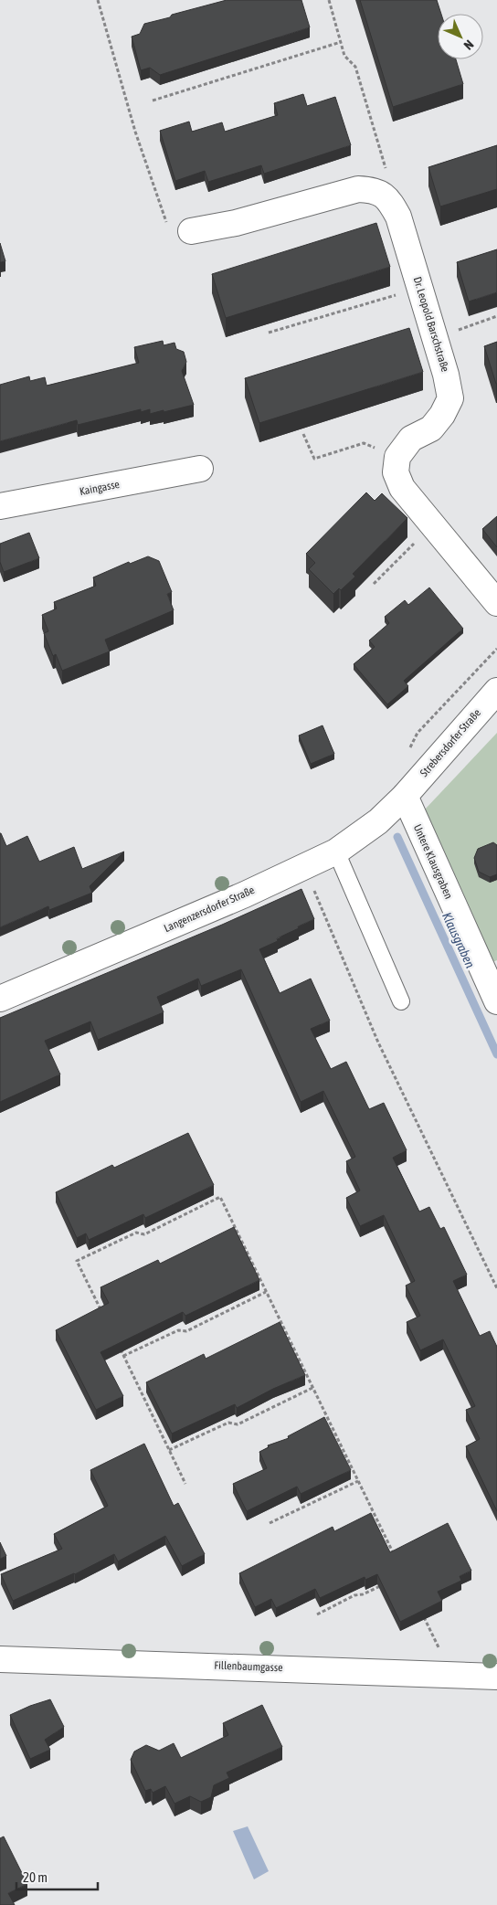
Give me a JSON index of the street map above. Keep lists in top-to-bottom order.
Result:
{
  "streets": {
    "street": [
      "Dr. Leopold Barschstraße",
      "Kaingasse",
      "Strebersdorfer Straße",
      "Untere Klausgraben",
      "Langenzersdorfer Straße",
      "Fillenbaumgasse"
    ]
  },
  "crossings": [
    ["Strebersdorfer Straße", "Untere Klausgraben"],
    ["Strebersdorfer Straße", "Langenzersdorfer Straße"],
    ["Untere Klausgraben", "Langenzersdorfer Straße"]
  ],
  "water": ["Klausgraben"],
  "scale_bar": "20 m",
  "north": "bottom right"
}
